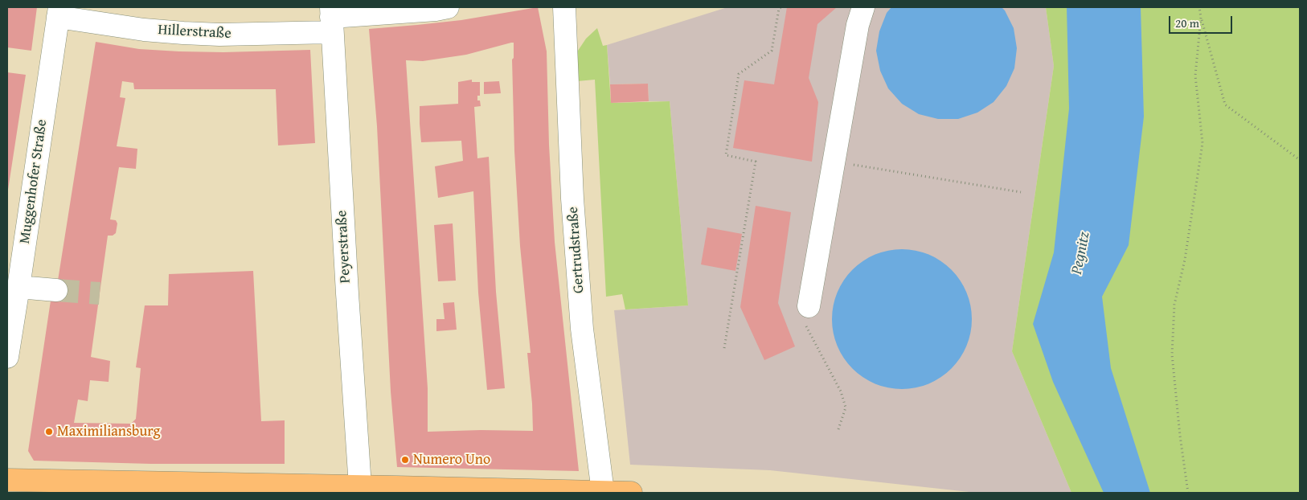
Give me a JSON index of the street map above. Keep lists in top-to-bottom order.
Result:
{
  "streets": {
    "street": [
      "Hillerstraße",
      "Muggenhofer Straße",
      "Peyerstraße",
      "Gertrudstraße"
    ]
  },
  "crossings": [
    ["Hillerstraße", "Muggenhofer Straße"],
    ["Hillerstraße", "Peyerstraße"]
  ],
  "water": ["Pegnitz"],
  "places": ["Maximiliansburg", "Numero Uno"],
  "scale_bar": "20 m"
}
